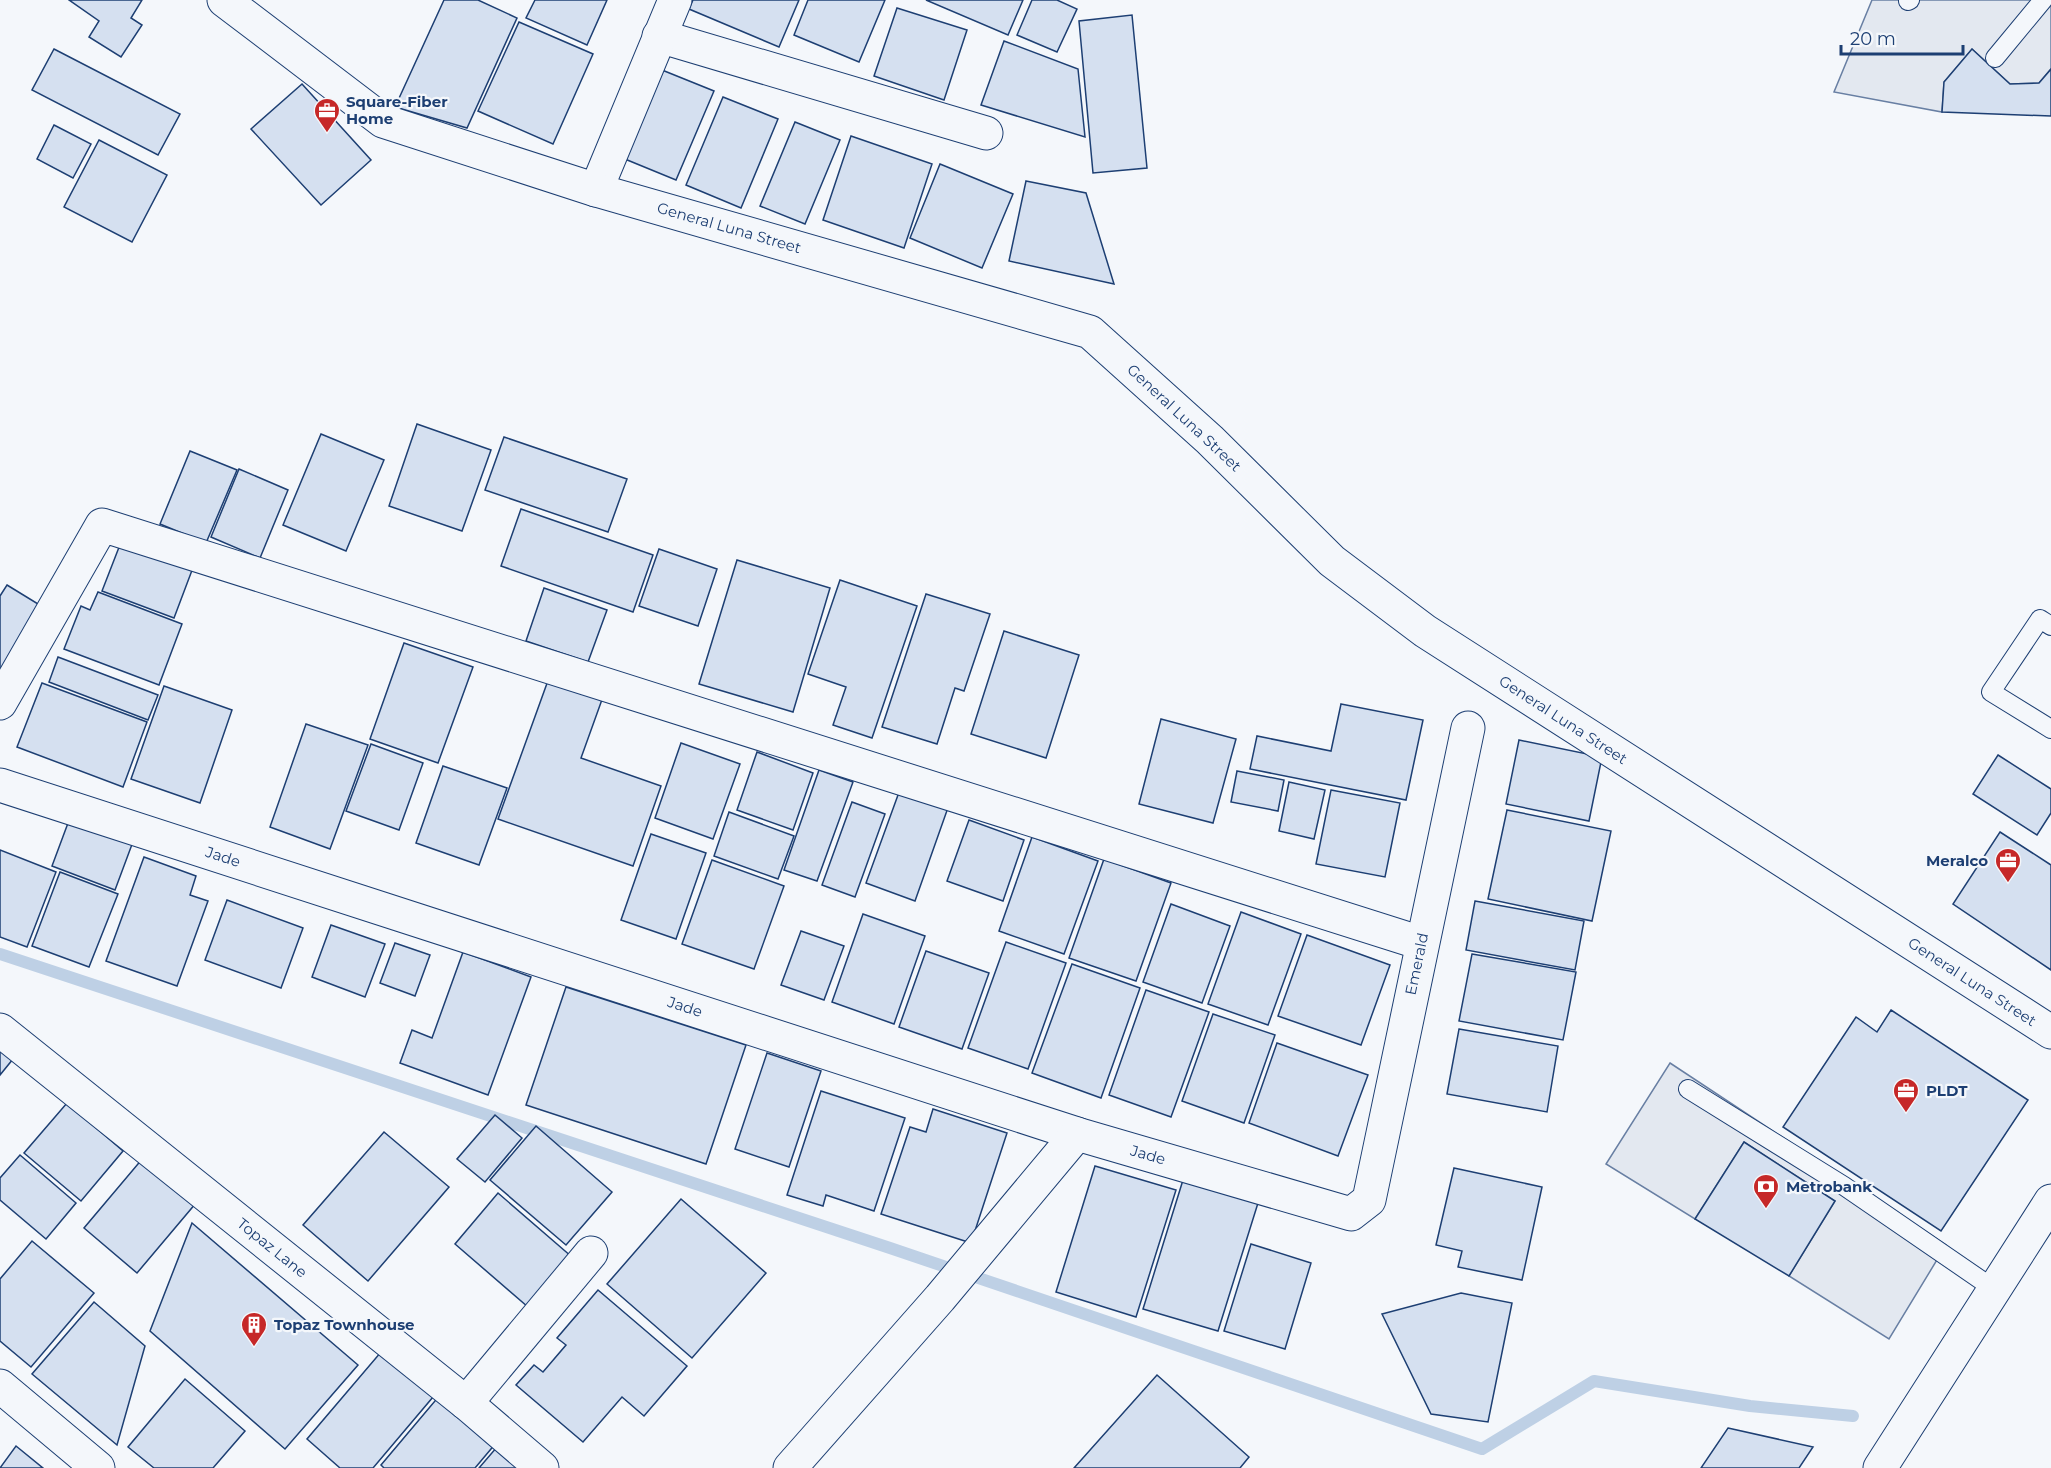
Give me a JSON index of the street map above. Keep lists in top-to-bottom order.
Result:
{
  "streets": {
    "street": [
      "General Luna Street",
      "Jade",
      "Emerald",
      "Topaz Lane"
    ]
  },
  "crossings": [
    ["Jade", "Emerald"]
  ],
  "places": {
    "office": ["Square-Fiber Home", "Meralco", "PLDT"],
    "bank": ["Metrobank"],
    "building": ["Topaz Townhouse"]
  },
  "scale_bar": "20 m"
}
